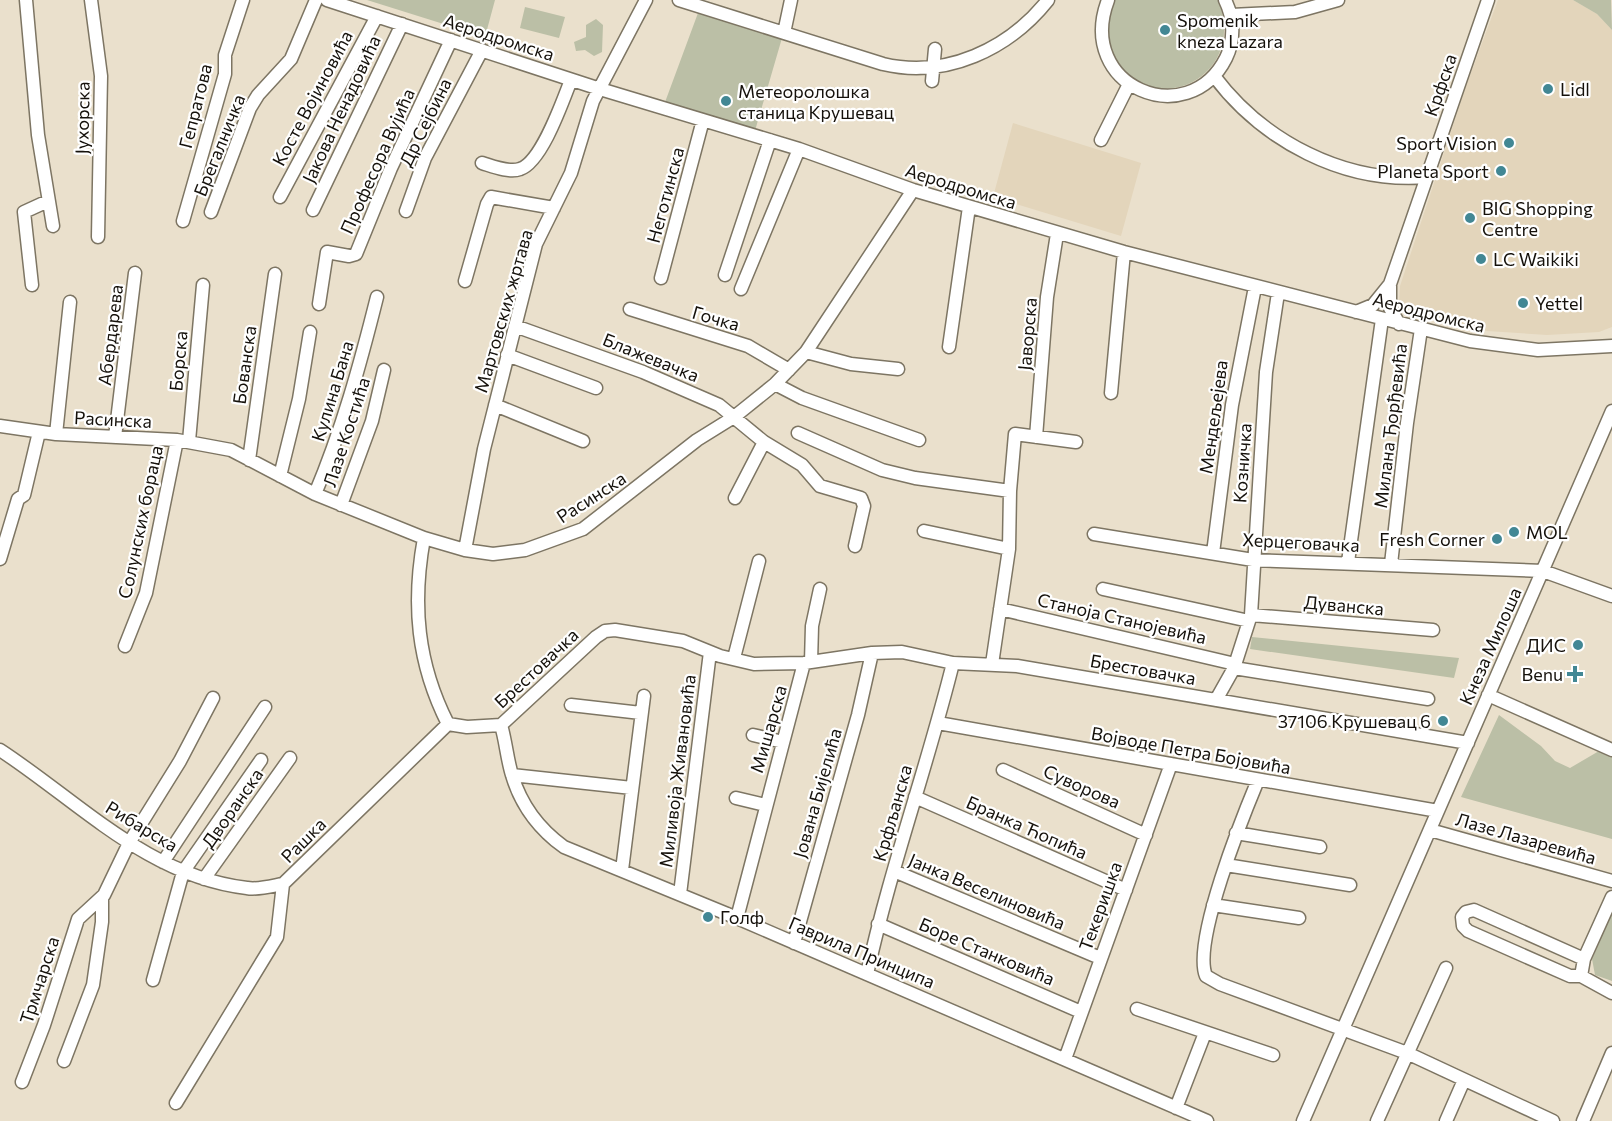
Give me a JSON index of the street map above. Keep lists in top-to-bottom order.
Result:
{
  "streets": {
    "street": [
      "Аеродромска",
      "Крфска",
      "Косте Војиновића",
      "Гепратова",
      "Јакова Ненадовића",
      "Јухорска",
      "Др Сејбина",
      "Брегалничка",
      "Професора Вујића",
      "Неготинска",
      "Мартовских жртава",
      "Гочка",
      "Јаворска",
      "Абердарева",
      "Блажевачка",
      "Борска",
      "Бованска",
      "Кулина Бана",
      "Мендељејева",
      "Расинска",
      "Милана Ђорђевића",
      "Лазе Костића",
      "Козничка",
      "Солунских бораца",
      "Херцеговачка",
      "Дуванска",
      "Станоја Станојевића",
      "Кнеза Милоша",
      "Брестовачка",
      "Мишарска",
      "Војводе Петра Бојовића",
      "Миливоја Живановића",
      "Суворова",
      "Јована Бијелића",
      "Дворанска",
      "Крфљанска",
      "Рибарска",
      "Бранка Ћопића",
      "Лазе Лазаревића",
      "Рашка",
      "Јанка Веселиновића",
      "Текеришка",
      "Боре Станковића",
      "Гаврила Принципа",
      "Трмчарска"
    ]
  },
  "crossings": [
    ["Аеродромска", "Косте Војиновића"],
    ["Аеродромска", "Јакова Ненадовића"],
    ["Аеродромска", "Др Сејбина"],
    ["Аеродромска", "Професора Вујића"],
    ["Аеродромска", "Неготинска"],
    ["Аеродромска", "Мартовских жртава"],
    ["Аеродромска", "Јаворска"],
    ["Аеродромска", "Мендељејева"],
    ["Аеродромска", "Расинска"],
    ["Аеродромска", "Милана Ђорђевића"],
    ["Аеродромска", "Козничка"],
    ["Мартовских жртава", "Блажевачка"],
    ["Мартовских жртава", "Расинска"],
    ["Гочка", "Расинска"],
    ["Абердарева", "Расинска"],
    ["Блажевачка", "Расинска"],
    ["Борска", "Расинска"],
    ["Борска", "Солунских бораца"],
    ["Бованска", "Расинска"],
    ["Кулина Бана", "Расинска"],
    ["Мендељејева", "Херцеговачка"],
    ["Расинска", "Лазе Костића"],
    ["Расинска", "Солунских бораца"],
    ["Милана Ђорђевића", "Херцеговачка"],
    ["Козничка", "Херцеговачка"],
    ["Козничка", "Дуванска"],
    ["Козничка", "Станоја Станојевића"],
    ["Козничка", "Брестовачка"],
    ["Херцеговачка", "Кнеза Милоша"],
    ["Кнеза Милоша", "Брестовачка"],
    ["Кнеза Милоша", "Војводе Петра Бојовића"],
    ["Кнеза Милоша", "Лазе Лазаревића"],
    ["Брестовачка", "Мишарска"],
    ["Брестовачка", "Миливоја Живановића"],
    ["Брестовачка", "Јована Бијелића"],
    ["Брестовачка", "Крфљанска"],
    ["Брестовачка", "Гаврила Принципа"],
    ["Мишарска", "Гаврила Принципа"],
    ["Војводе Петра Бојовића", "Крфљанска"],
    ["Војводе Петра Бојовића", "Текеришка"],
    ["Миливоја Живановића", "Гаврила Принципа"],
    ["Суворова", "Текеришка"],
    ["Јована Бијелића", "Гаврила Принципа"],
    ["Дворанска", "Рибарска"],
    ["Крфљанска", "Бранка Ћопића"],
    ["Крфљанска", "Јанка Веселиновића"],
    ["Крфљанска", "Боре Станковића"],
    ["Крфљанска", "Гаврила Принципа"],
    ["Рибарска", "Рашка"],
    ["Рибарска", "Трмчарска"],
    ["Бранка Ћопића", "Текеришка"],
    ["Јанка Веселиновића", "Текеришка"],
    ["Текеришка", "Боре Станковића"],
    ["Текеришка", "Гаврила Принципа"]
  ],
  "places": {
    "other": [
      "Spomenik kneza Lazara",
      "Lidl",
      "Метеоролошка станица Крушевац",
      "Sport Vision",
      "Planeta Sport",
      "BIG Shopping Centre",
      "LC Waikiki",
      "Yettel",
      "MOL",
      "Fresh Corner",
      "ДИС",
      "37106 Крушевац 6",
      "Голф"
    ],
    "health": ["Benu"]
  }
}
